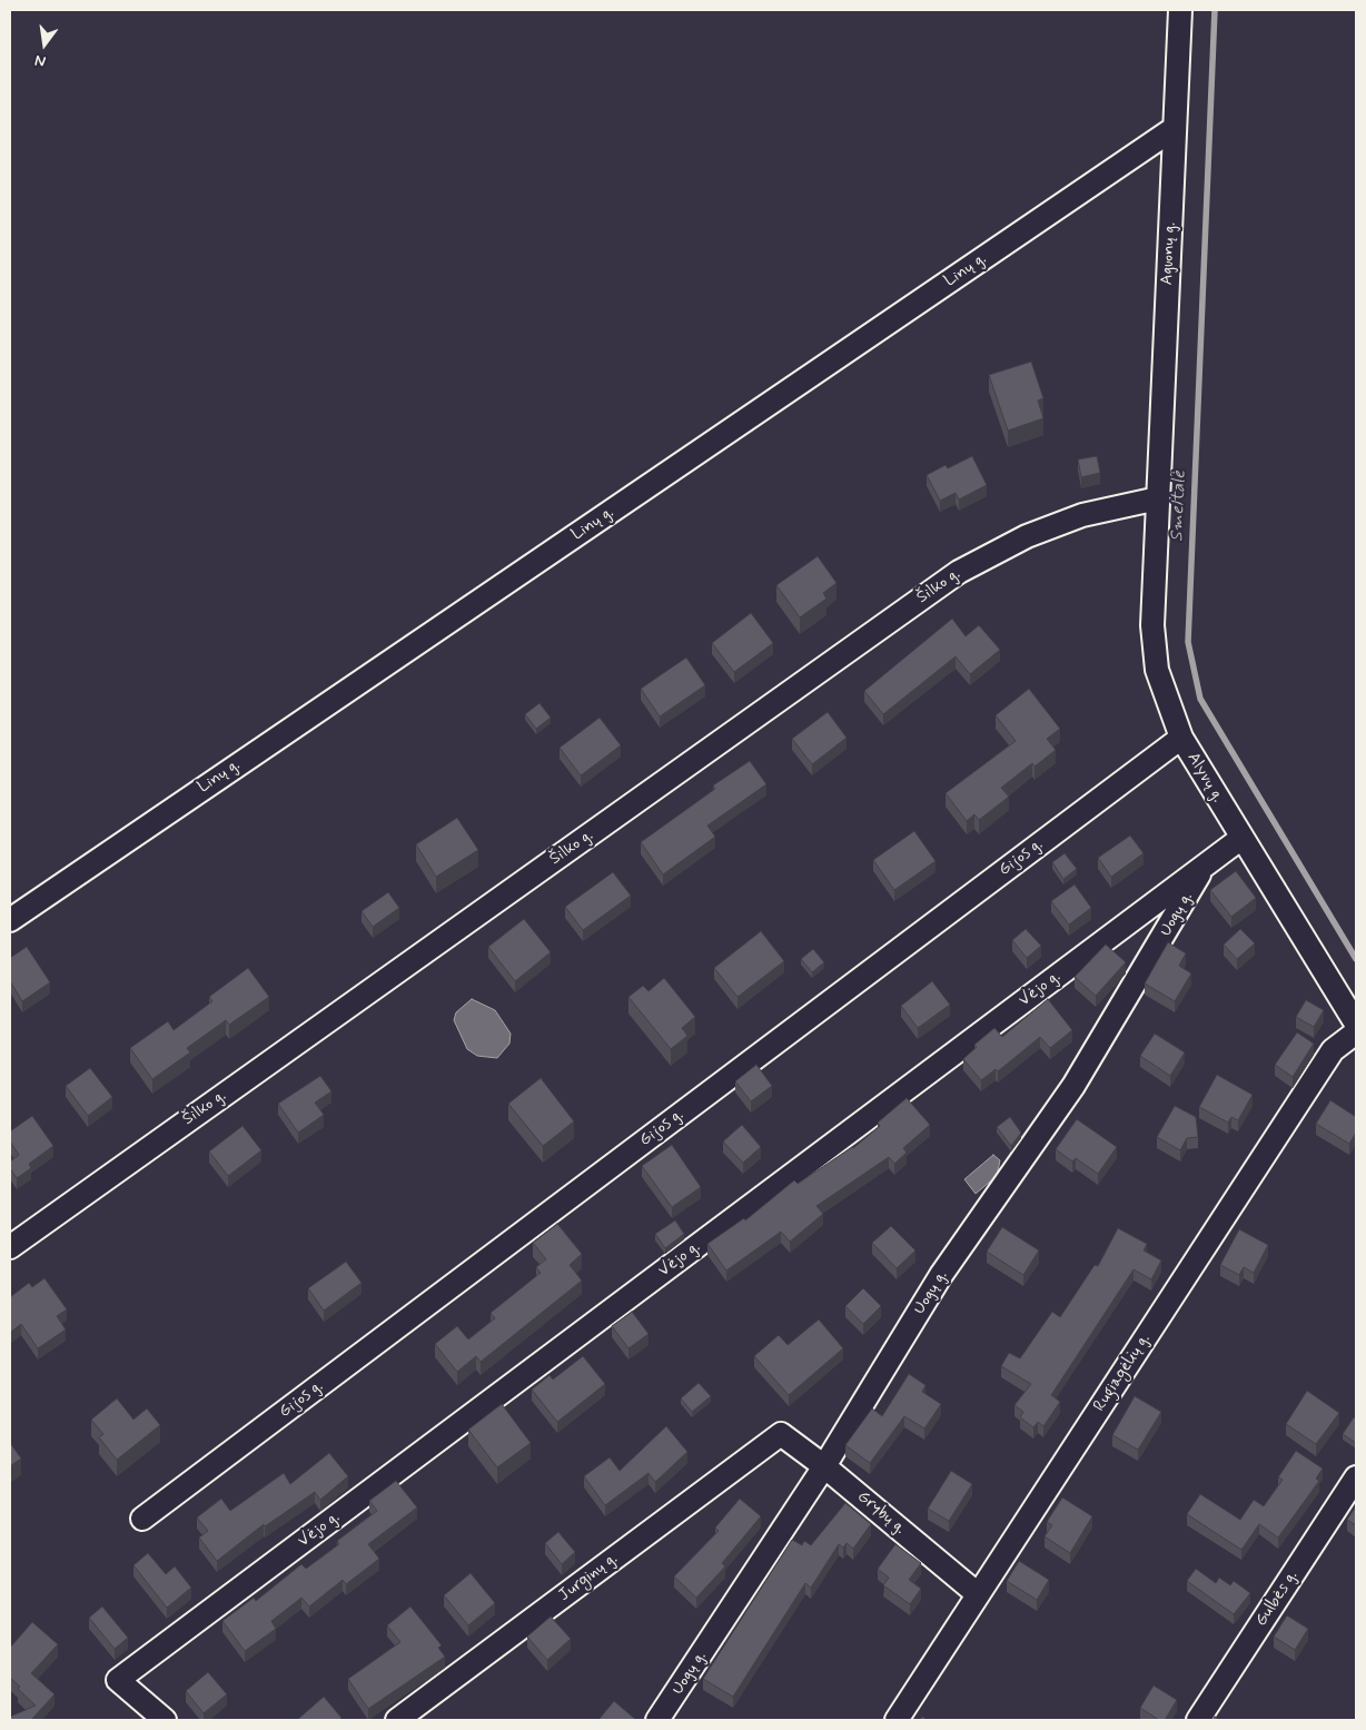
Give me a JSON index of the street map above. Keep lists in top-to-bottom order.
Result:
{
  "streets": {
    "street": [
      "Aguonų g.",
      "Linų g.",
      "Šilko g.",
      "Alyvų g.",
      "Gijos g.",
      "Uogų g.",
      "Vėjo g.",
      "Rugiagėlių g.",
      "Grybų g.",
      "Jurginų g.",
      "Gulbės g."
    ]
  },
  "crossings": [
    ["Aguonų g.", "Linų g."],
    ["Aguonų g.", "Šilko g."],
    ["Aguonų g.", "Alyvų g."],
    ["Šilko g.", "Alyvų g."],
    ["Alyvų g.", "Gijos g."],
    ["Alyvų g.", "Vėjo g."],
    ["Uogų g.", "Vėjo g."],
    ["Uogų g.", "Grybų g."],
    ["Rugiagėlių g.", "Grybų g."],
    ["Grybų g.", "Jurginų g."]
  ],
  "water": ["Smeltalė"],
  "north": "bottom"
}
